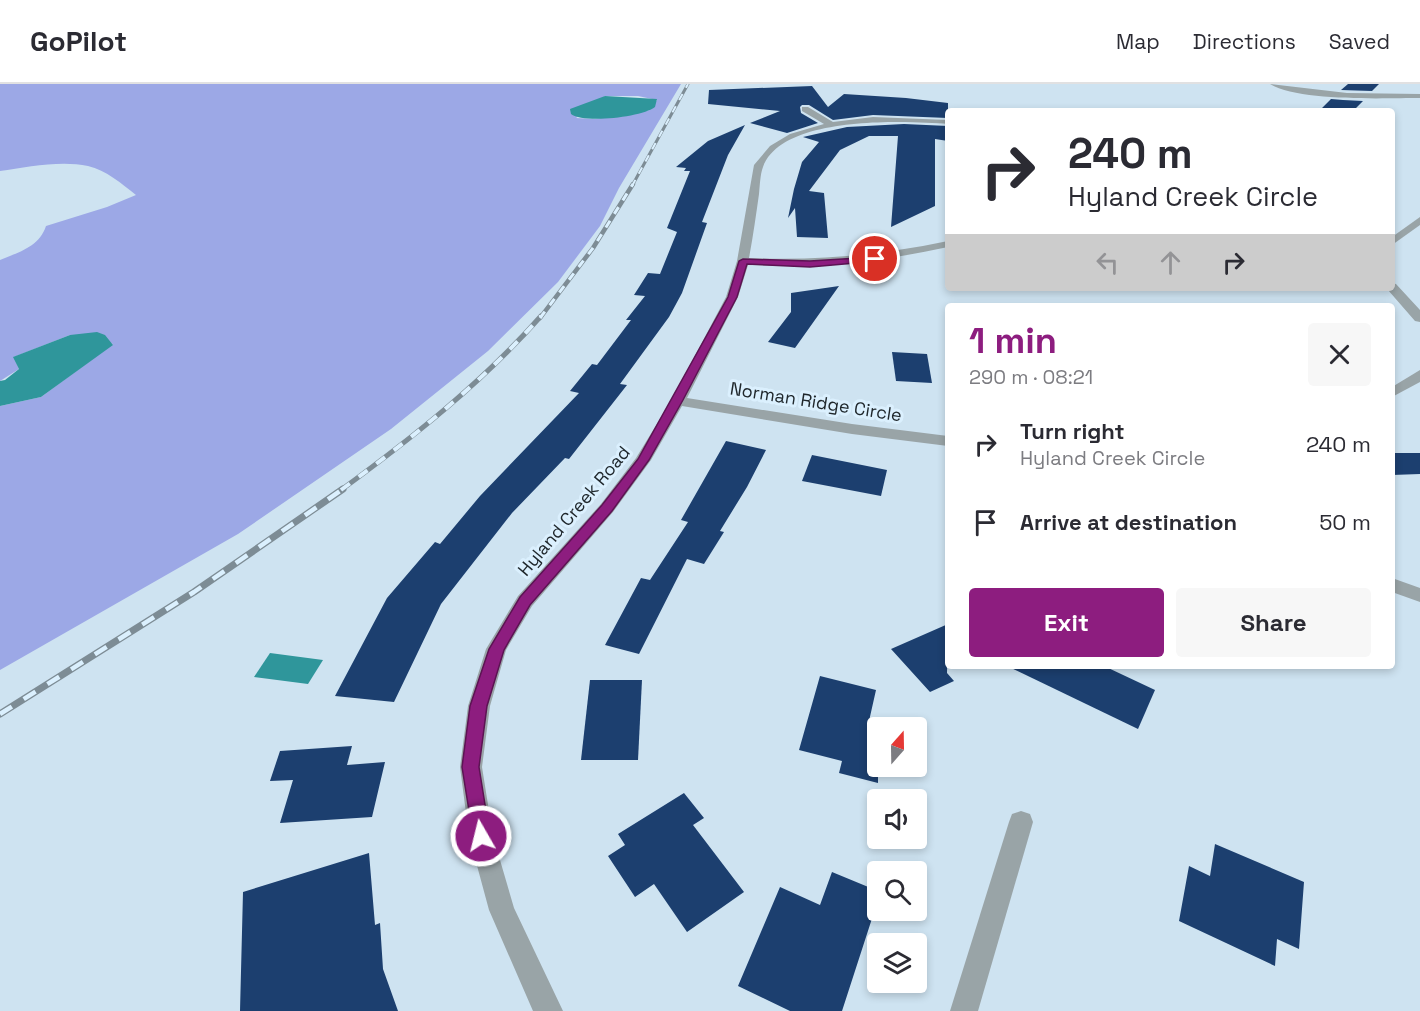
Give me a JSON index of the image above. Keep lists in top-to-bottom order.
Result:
{
  "streets": {
    "street": ["Norman Ridge Circle", "Hyland Creek Road"]
  },
  "crossings": [
    ["Norman Ridge Circle", "Hyland Creek Road"]
  ],
  "north": "top",
  "page": {
    "header": "GoPilot",
    "nav": ["Map", "Directions", "Saved"],
    "turn": ["240 m", "Hyland Creek Circle"],
    "heading": ["1 min", "290 m · 08:21"],
    "list": [
      {
        "name": "Turn right",
        "note": "Hyland Creek Circle",
        "value": "240 m"
      },
      {
        "name": "Arrive at destination",
        "value": "50 m"
      }
    ],
    "buttons": ["Exit", "Share"]
  }
}
